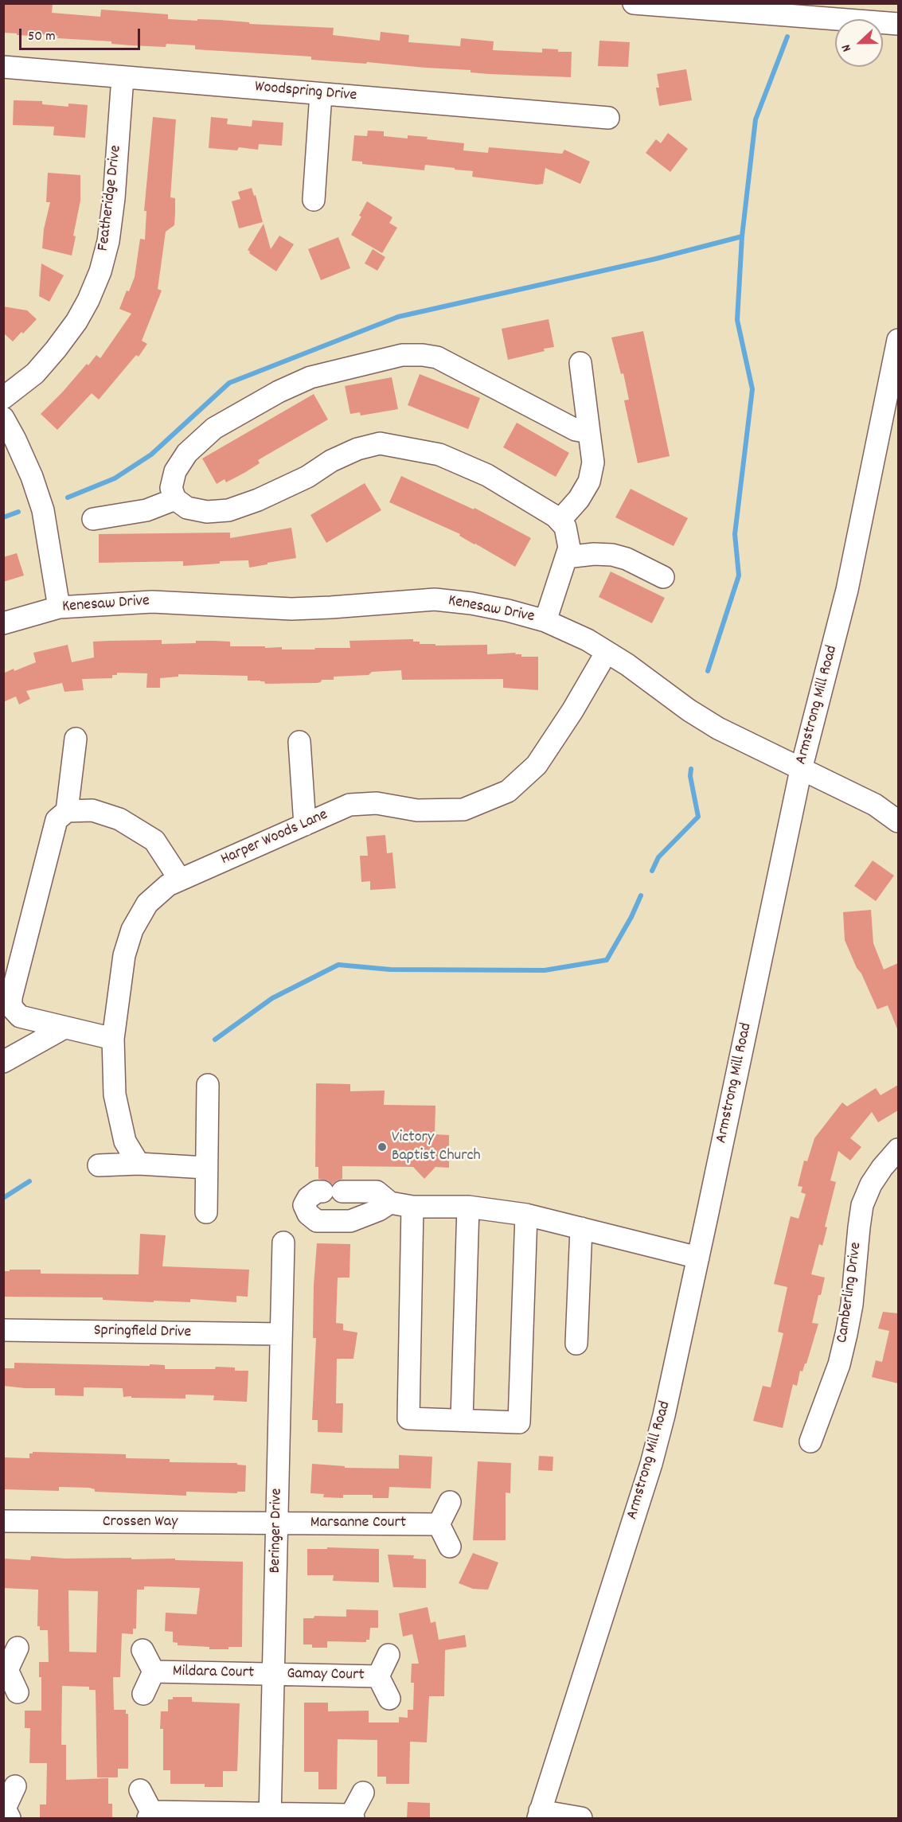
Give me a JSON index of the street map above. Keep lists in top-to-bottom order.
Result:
{
  "streets": {
    "street": [
      "Woodspring Drive",
      "Featheridge Drive",
      "Kenesaw Drive",
      "Armstrong Mill Road",
      "Harper Woods Lane",
      "Camberling Drive",
      "Springfield Drive",
      "Crossen Way",
      "Marsanne Court",
      "Beringer Drive",
      "Mildara Court",
      "Gamay Court"
    ]
  },
  "crossings": [
    ["Woodspring Drive", "Featheridge Drive"],
    ["Kenesaw Drive", "Armstrong Mill Road"],
    ["Kenesaw Drive", "Harper Woods Lane"],
    ["Springfield Drive", "Beringer Drive"],
    ["Crossen Way", "Marsanne Court"],
    ["Crossen Way", "Beringer Drive"],
    ["Marsanne Court", "Beringer Drive"],
    ["Beringer Drive", "Mildara Court"],
    ["Beringer Drive", "Gamay Court"],
    ["Mildara Court", "Gamay Court"]
  ],
  "places": ["Victory Baptist Church"],
  "scale_bar": "50 m",
  "north": "left"
}
